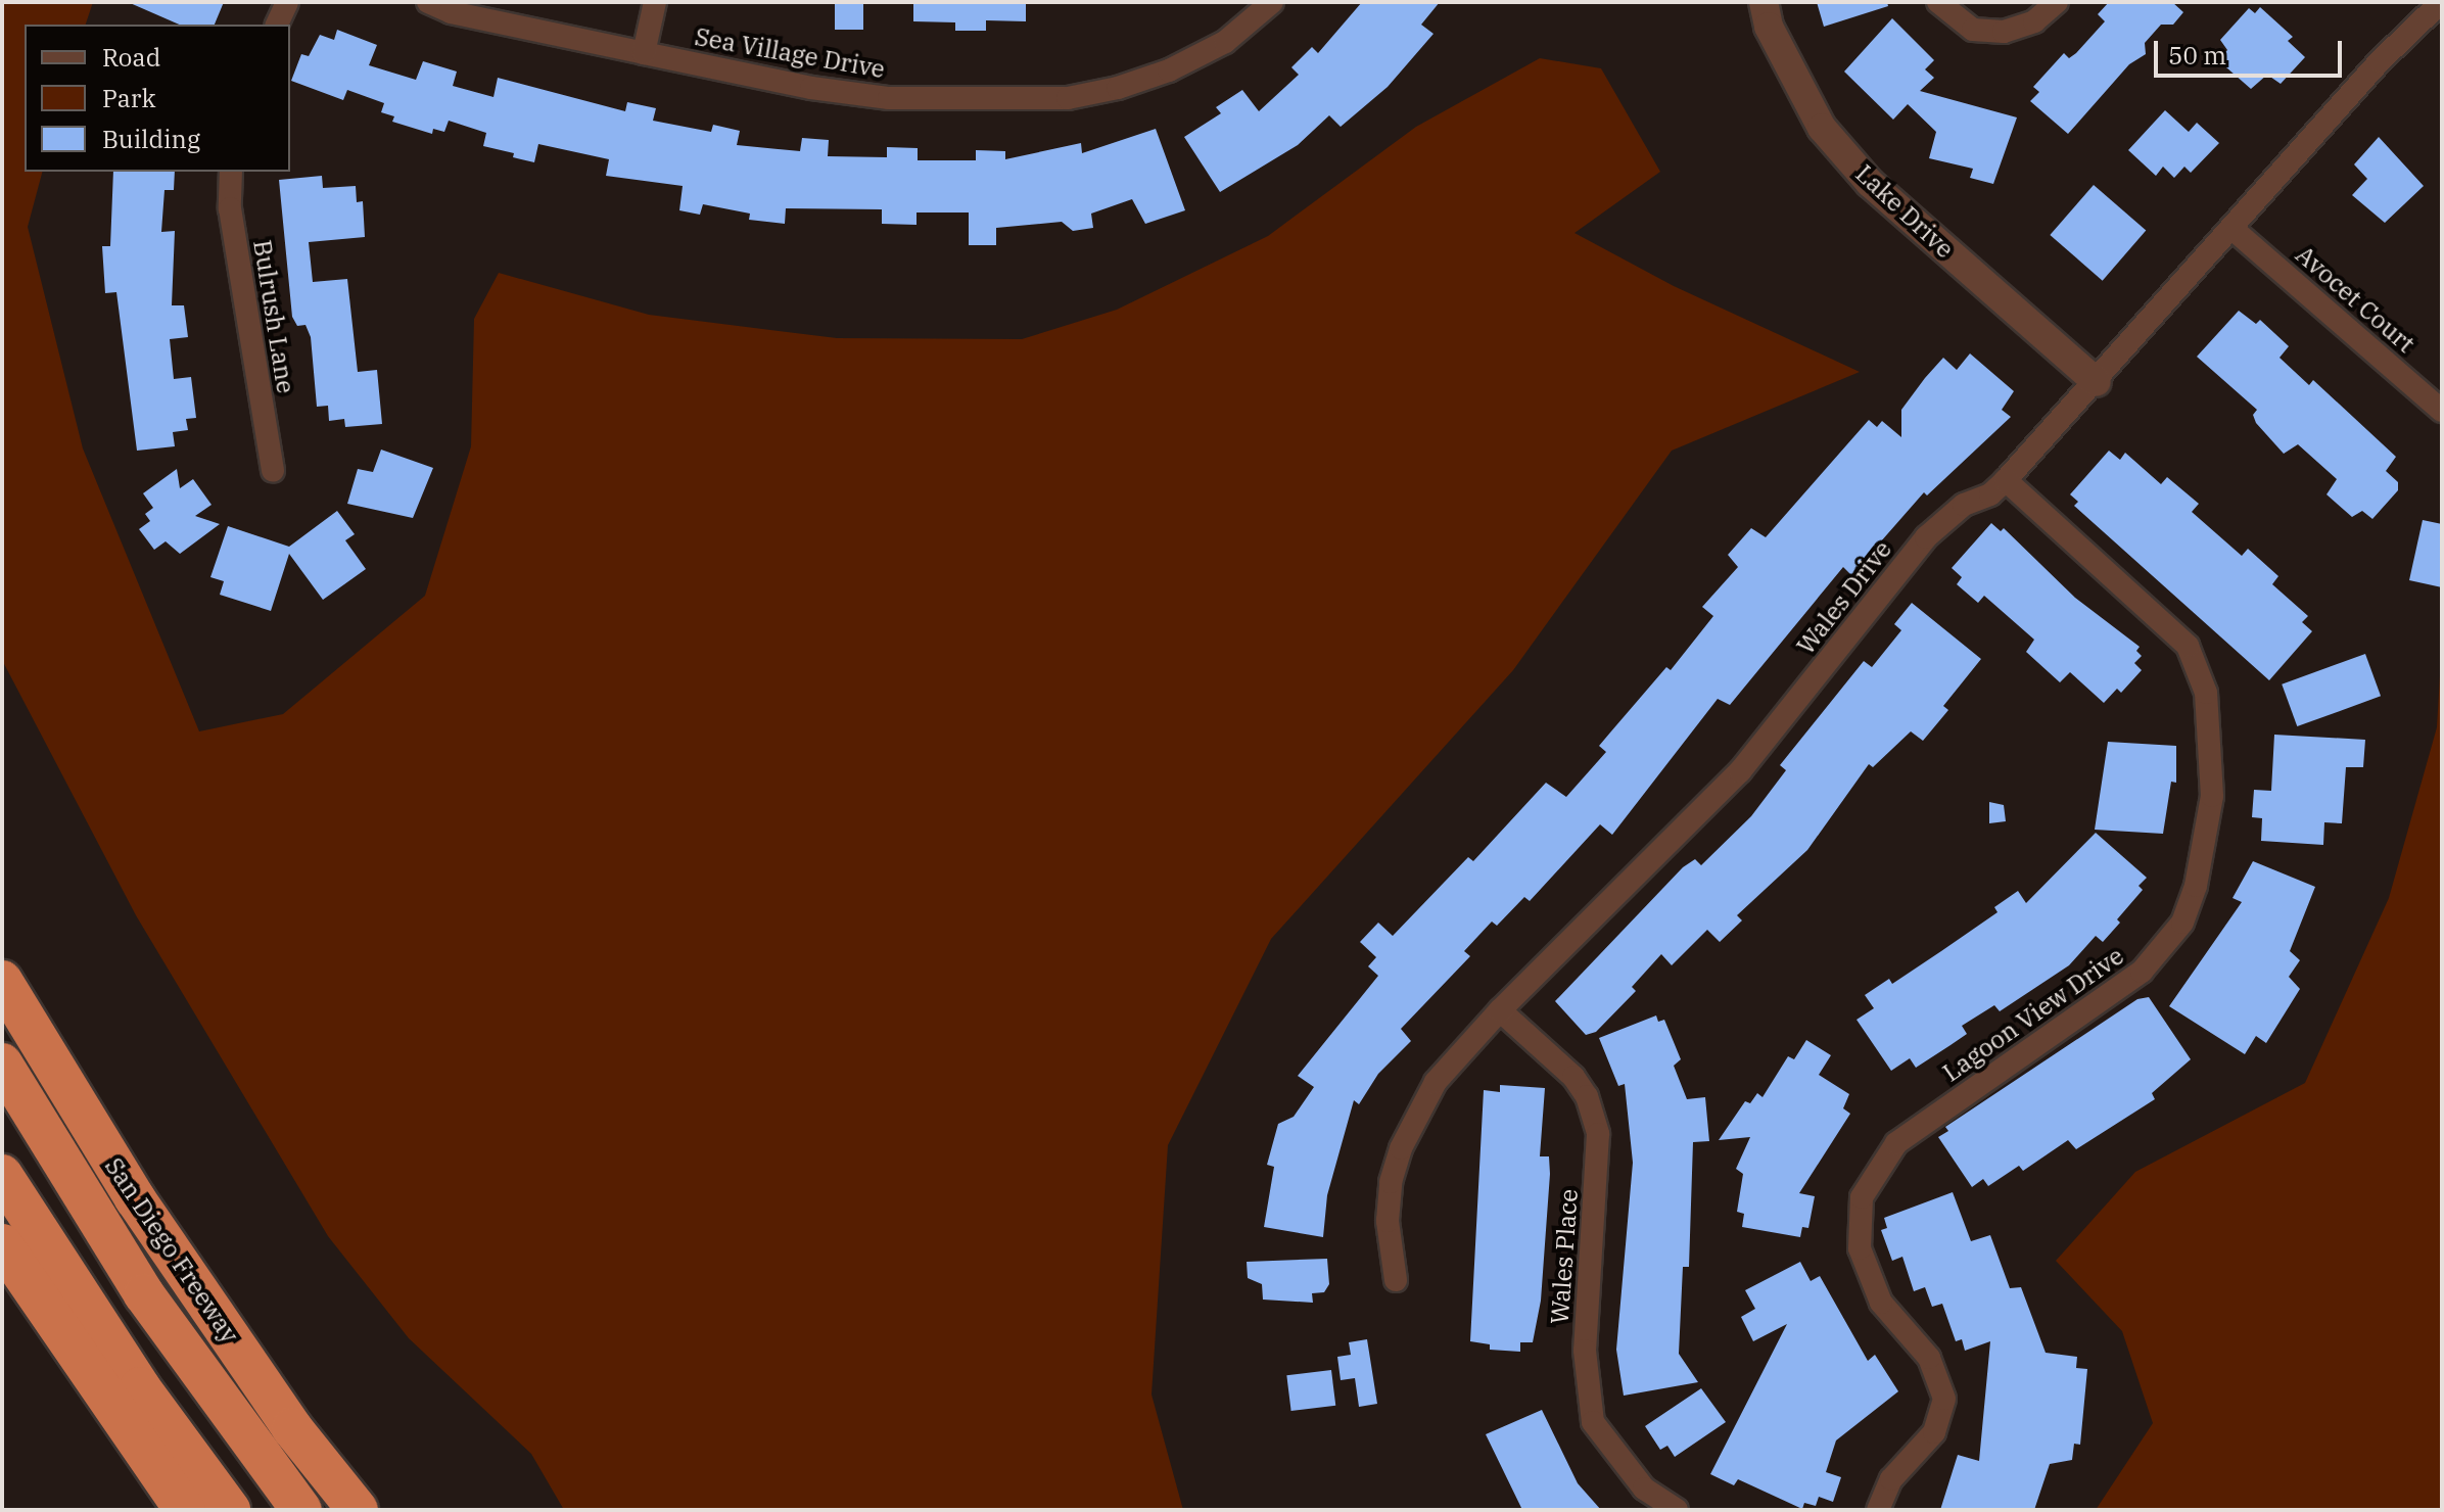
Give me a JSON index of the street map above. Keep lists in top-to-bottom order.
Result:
{
  "streets": {
    "highway": ["San Diego Freeway"],
    "street": [
      "Sea Village Drive",
      "Lake Drive",
      "Avocet Court",
      "Bulrush Lane",
      "Wales Drive",
      "Lagoon View Drive",
      "Wales Place"
    ]
  },
  "crossings": [
    ["Lake Drive", "Wales Drive"],
    ["Avocet Court", "Wales Drive"],
    ["Wales Drive", "Lagoon View Drive"],
    ["Wales Drive", "Wales Place"]
  ],
  "legend": ["Road", "Park", "Building"],
  "scale_bar": "50 m"
}
